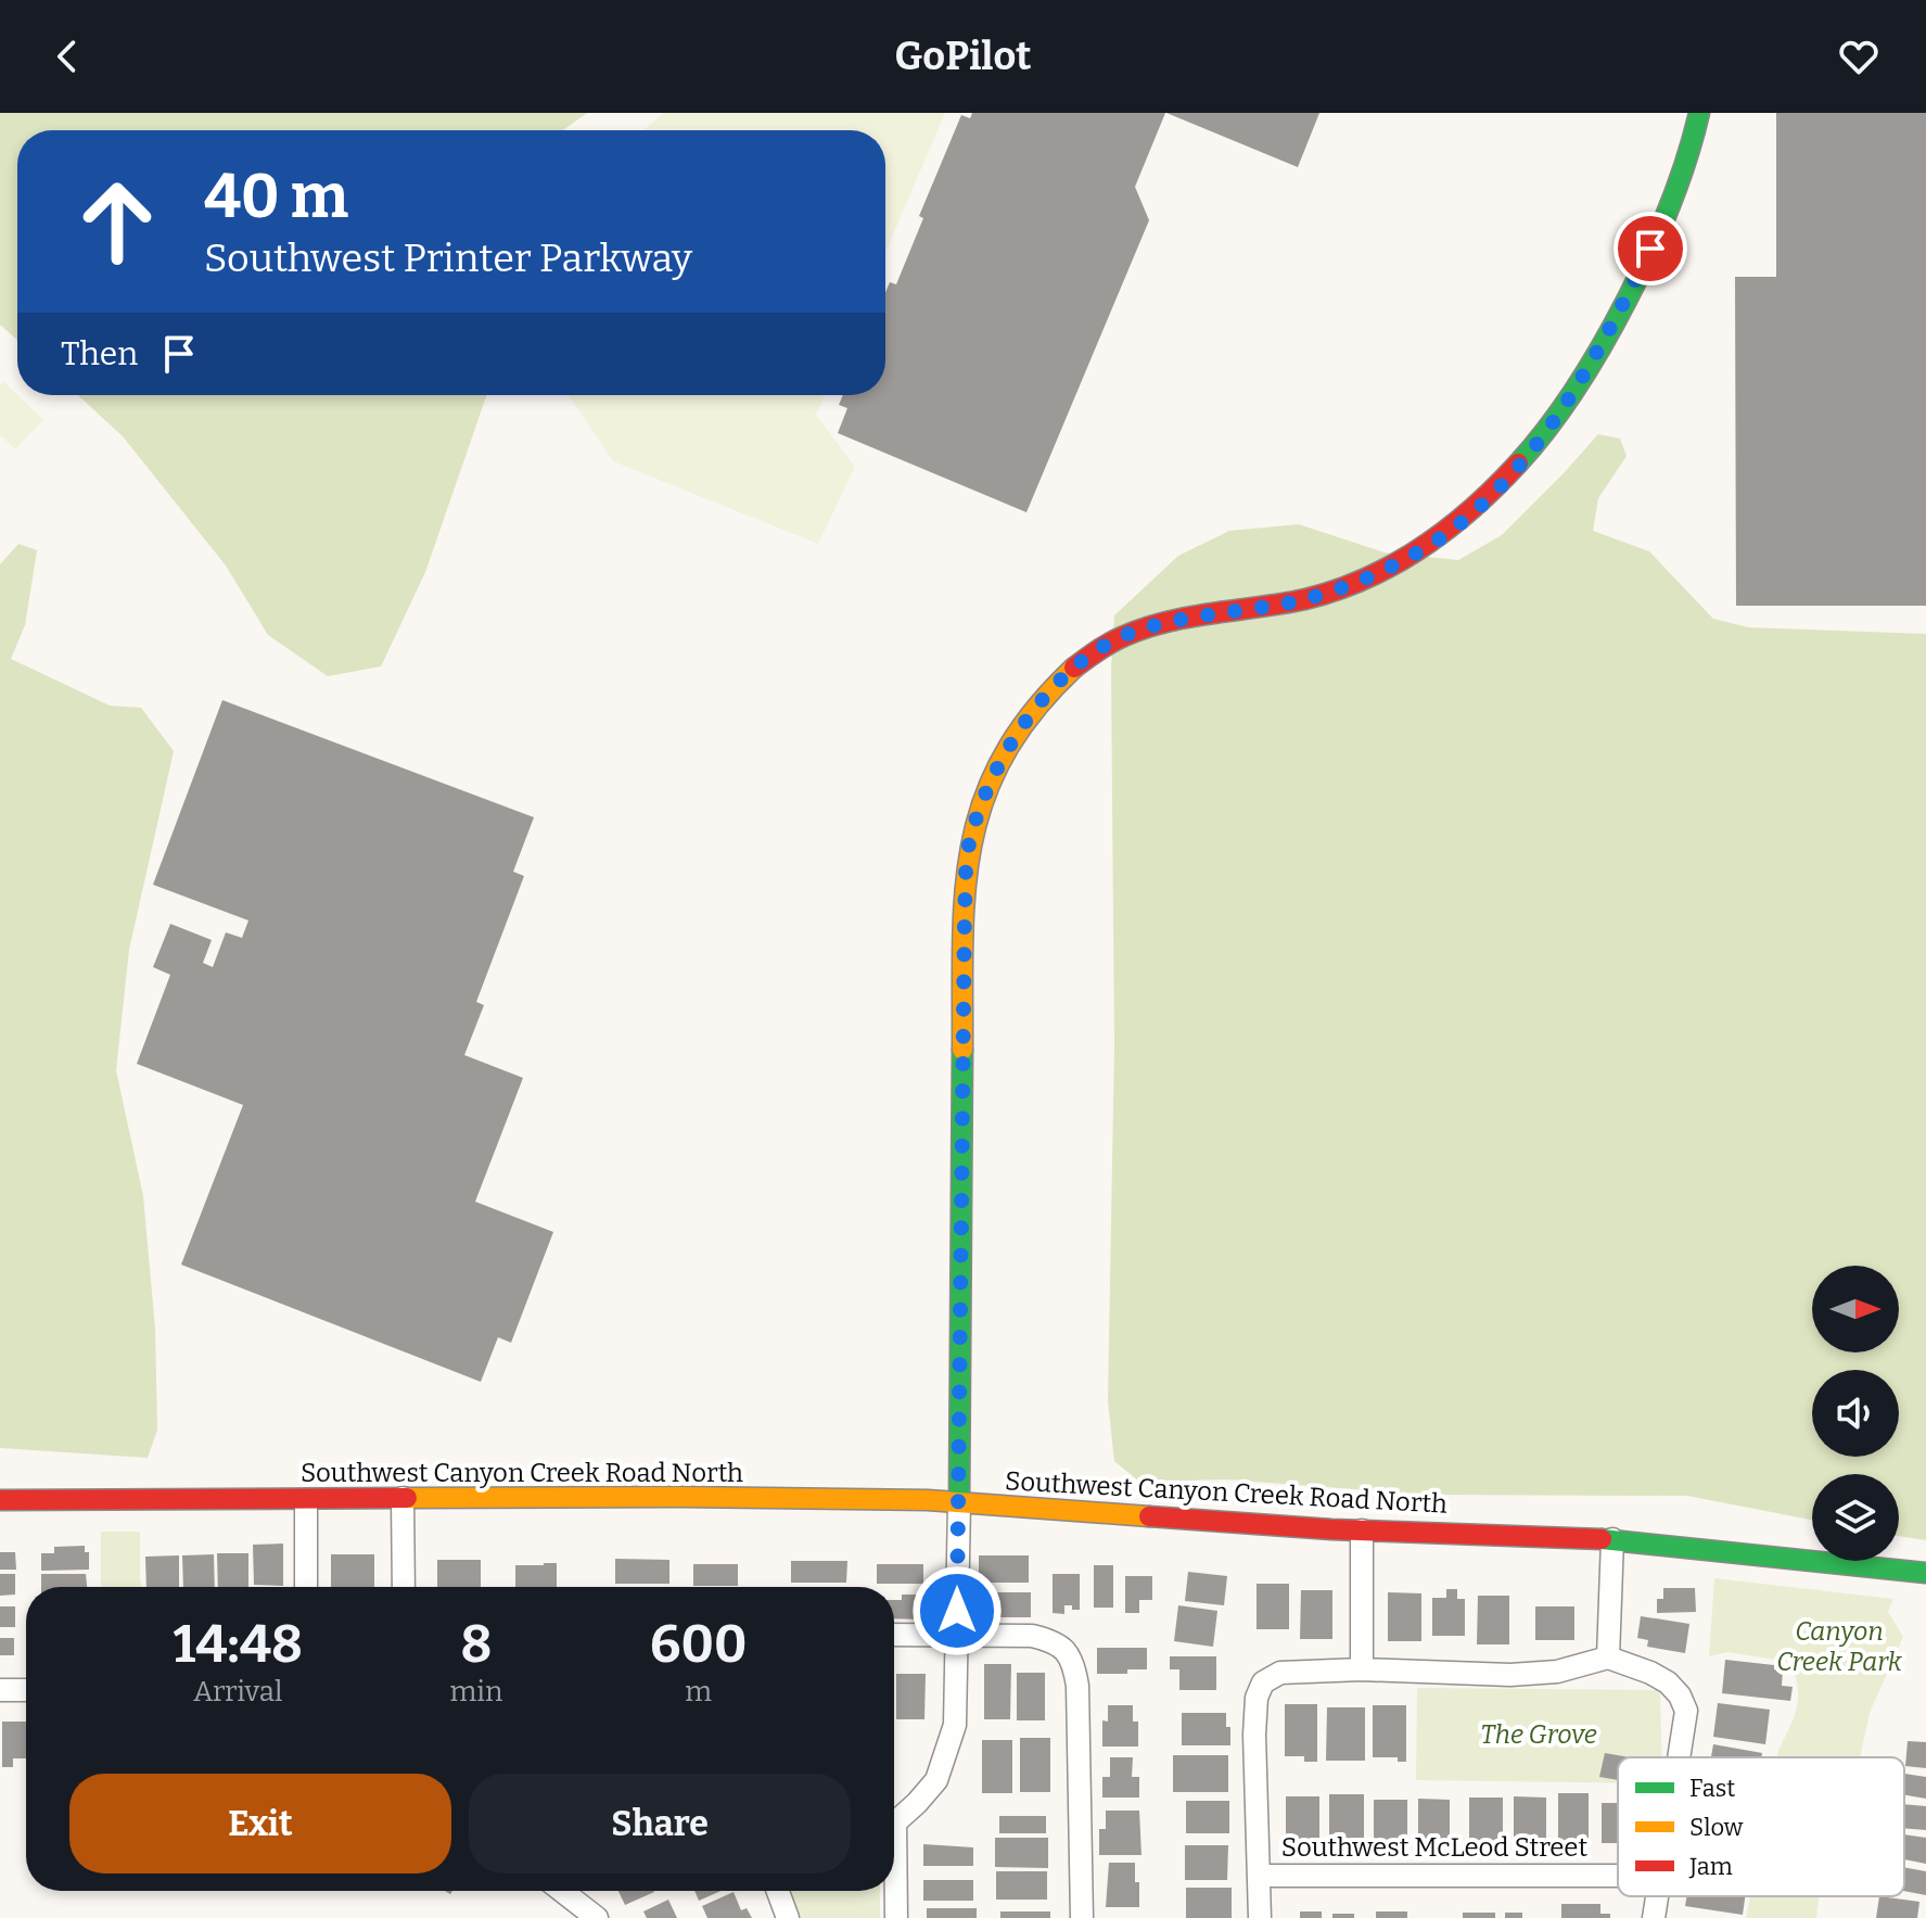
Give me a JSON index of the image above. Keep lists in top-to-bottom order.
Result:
{
  "streets": {
    "main road": ["Southwest Canyon Creek Road North"],
    "street": ["Southwest McLeod Street"]
  },
  "parks": ["Canyon Creek Park", "The Grove"],
  "legend": ["Fast", "Slow", "Jam"],
  "north": "right",
  "page": {
    "header": "GoPilot",
    "turn": ["40 m", "Southwest Printer Parkway"],
    "then": "Then",
    "eta": [
      "14:48",
      "Arrival",
      "8",
      "min",
      "600",
      "m"
    ],
    "buttons": ["Exit", "Share"]
  }
}
